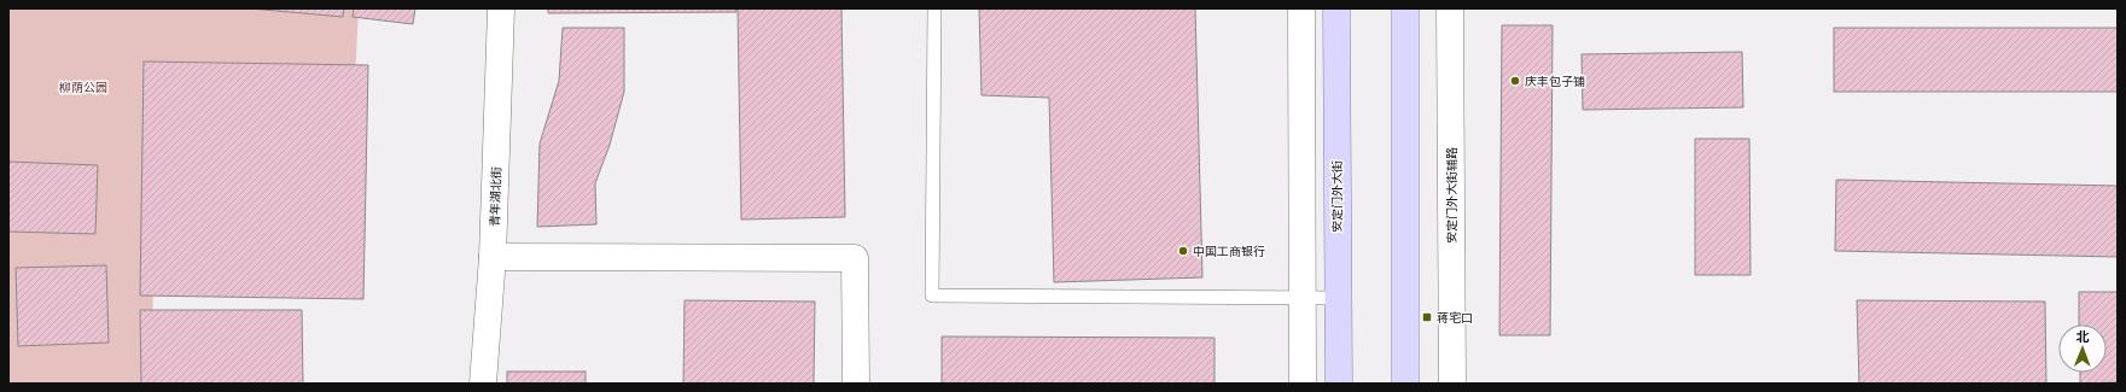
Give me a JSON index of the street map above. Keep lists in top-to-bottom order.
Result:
{
  "streets": {
    "main road": ["安定门外大街"],
    "street": ["安定门外大街辅路", "青年湖北街"]
  },
  "parks": ["柳荫公园"],
  "places": {
    "other": ["庆丰包子铺", "中国工商银行"],
    "transit": ["蒋宅口"]
  },
  "north": "top"
}
